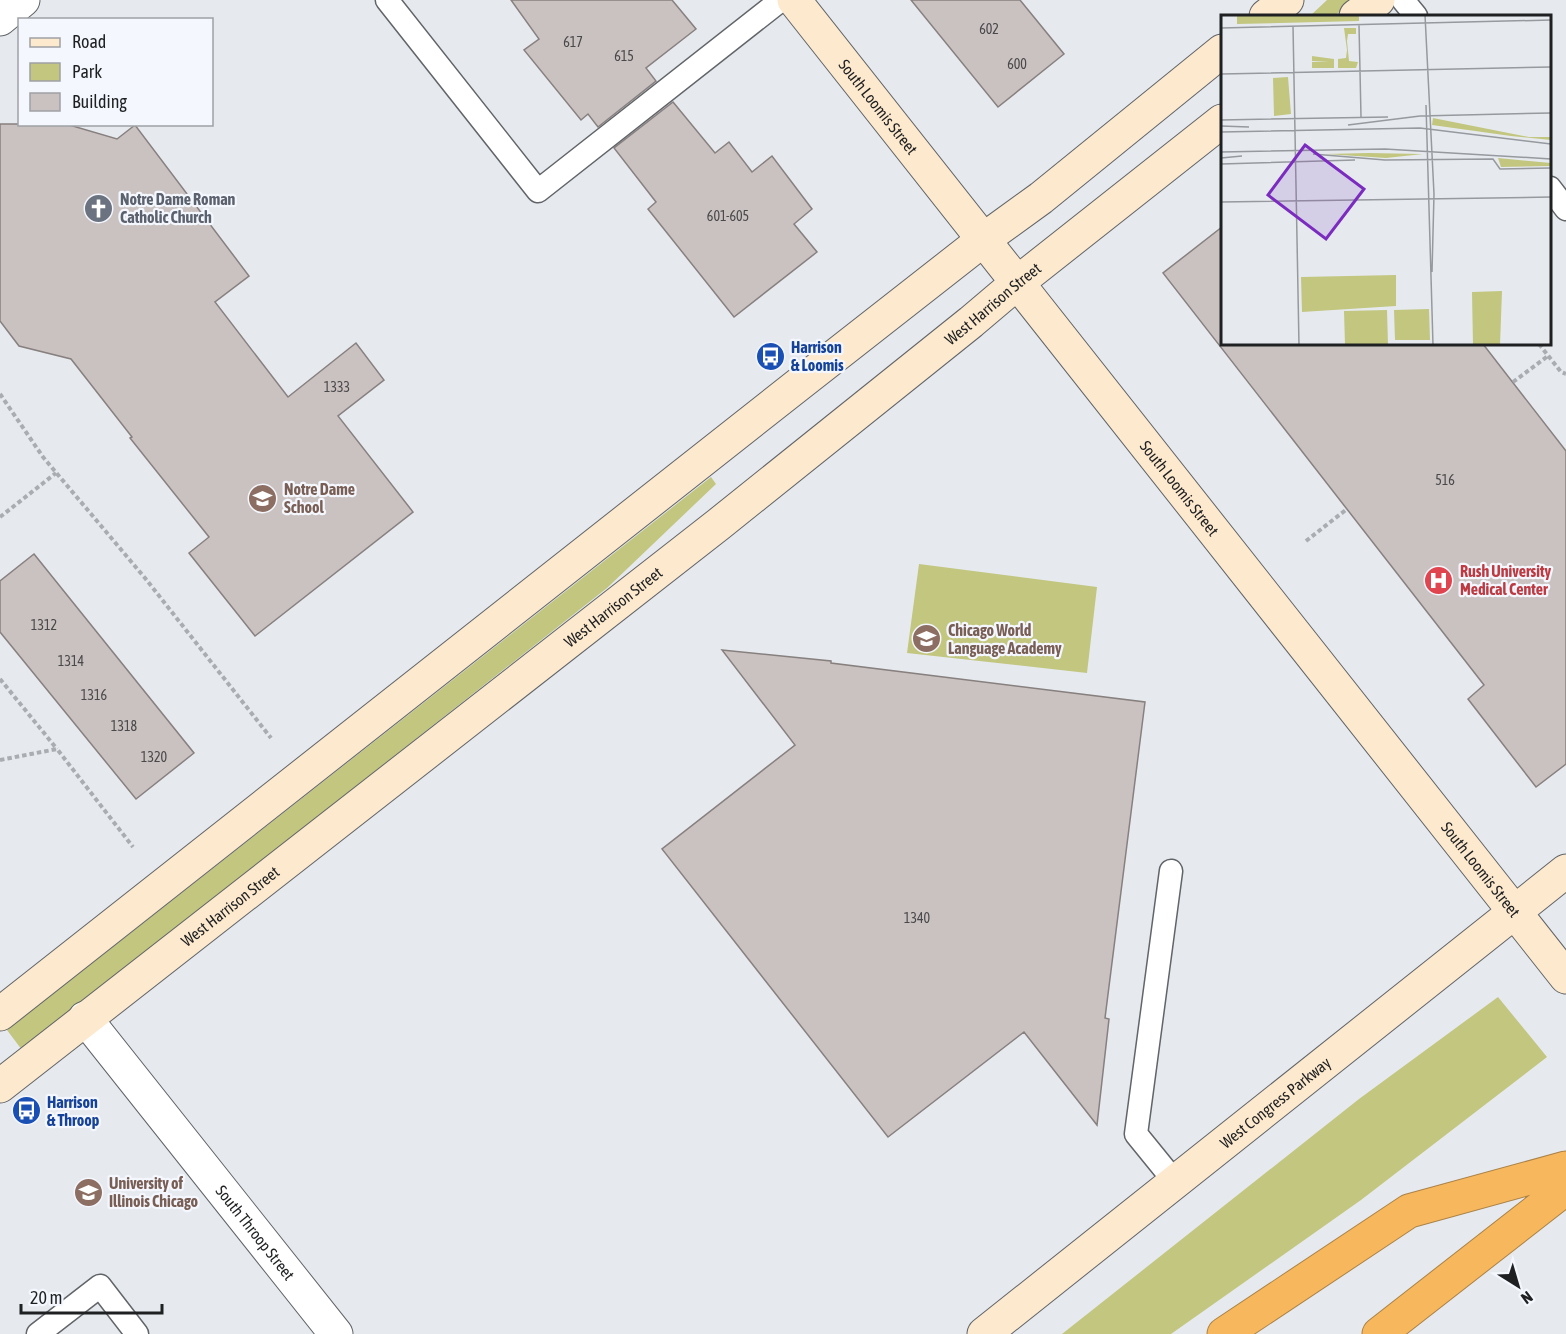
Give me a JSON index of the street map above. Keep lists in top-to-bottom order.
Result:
{
  "streets": {
    "main road": ["South Loomis Street", "West Harrison Street", "West Congress Parkway"],
    "street": ["South Throop Street"]
  },
  "crossings": [
    ["South Loomis Street", "West Harrison Street"],
    ["South Loomis Street", "West Congress Parkway"],
    ["West Harrison Street", "South Throop Street"]
  ],
  "places": {
    "church": ["Notre Dame Roman Catholic Church"],
    "bus stop": ["Harrison & Loomis", "Harrison & Throop"],
    "school or university": ["Notre Dame School", "Chicago World Language Academy", "University of Illinois Chicago"],
    "hospital": ["Rush University Medical Center"]
  },
  "house_numbers": [
    "602",
    "617",
    "615",
    "600",
    "601-605",
    "1333",
    "516",
    "1312",
    "1314",
    "1316",
    "1318",
    "1320",
    "1340"
  ],
  "legend": ["Road", "Park", "Building"],
  "scale_bar": "20 m",
  "north": "bottom right"
}
